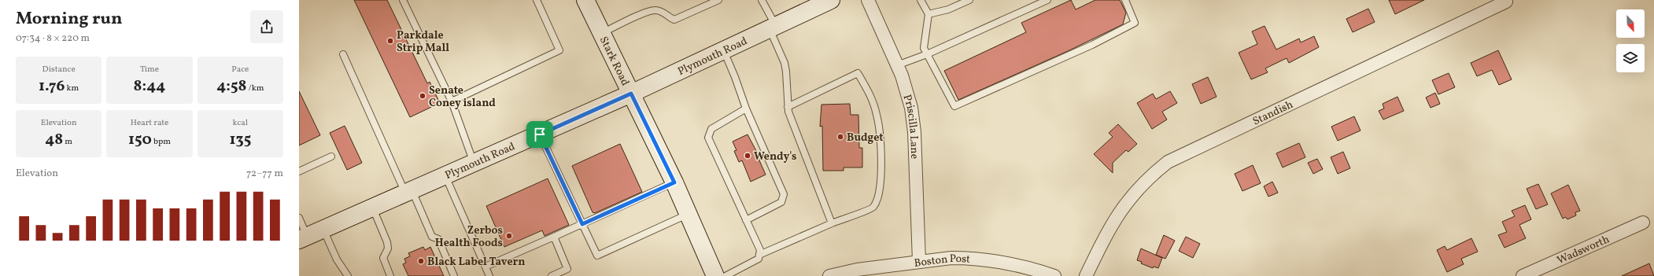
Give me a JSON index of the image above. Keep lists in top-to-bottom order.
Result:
{
  "streets": {
    "main road": ["Plymouth Road", "Stark Road"],
    "street": [
      "Standish",
      "Priscilla Lane",
      "Wadsworth",
      "Boston Post"
    ]
  },
  "crossings": [
    ["Plymouth Road", "Stark Road"],
    ["Priscilla Lane", "Boston Post"]
  ],
  "places": [
    "Parkdale Strip Mall",
    "Senate Coney island",
    "Budget",
    "Wendy's",
    "Zerbos Health Foods",
    "Black Label Tavern"
  ],
  "north": "bottom right",
  "page": {
    "heading": ["Morning run", "07:34 · 8 × 220 m"],
    "stats": [
      ["Distance", "1.76 km"],
      ["Time", "8:44"],
      ["Pace", "4:58 /km"],
      ["Elevation", "48 m"],
      ["Heart rate", "150 bpm"],
      ["kcal", "135"]
    ],
    "chart": ["Elevation", "72–77 m"]
  }
}
